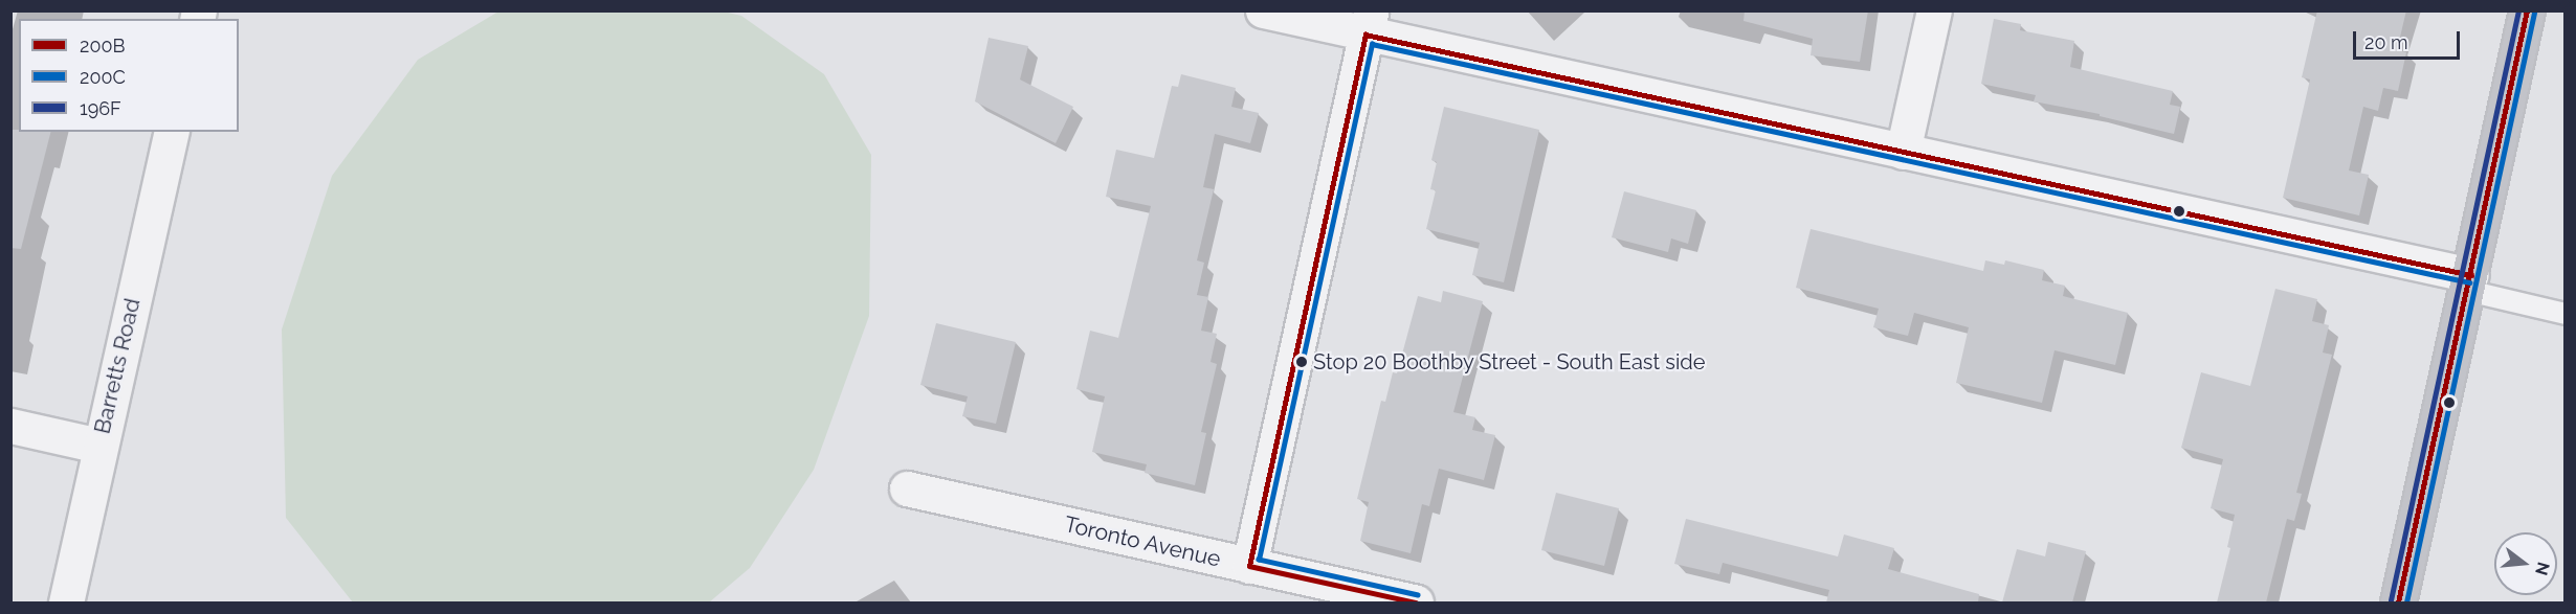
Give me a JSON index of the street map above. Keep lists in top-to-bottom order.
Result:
{
  "streets": {
    "street": ["Barretts Road", "Toronto Avenue"]
  },
  "places": ["Stop 20 Boothby Street - South East side"],
  "lines": ["transit line 200B", "transit line 196F", "transit line 200C"],
  "legend": ["200B", "200C", "196F"],
  "scale_bar": "20 m",
  "north": "right"
}
